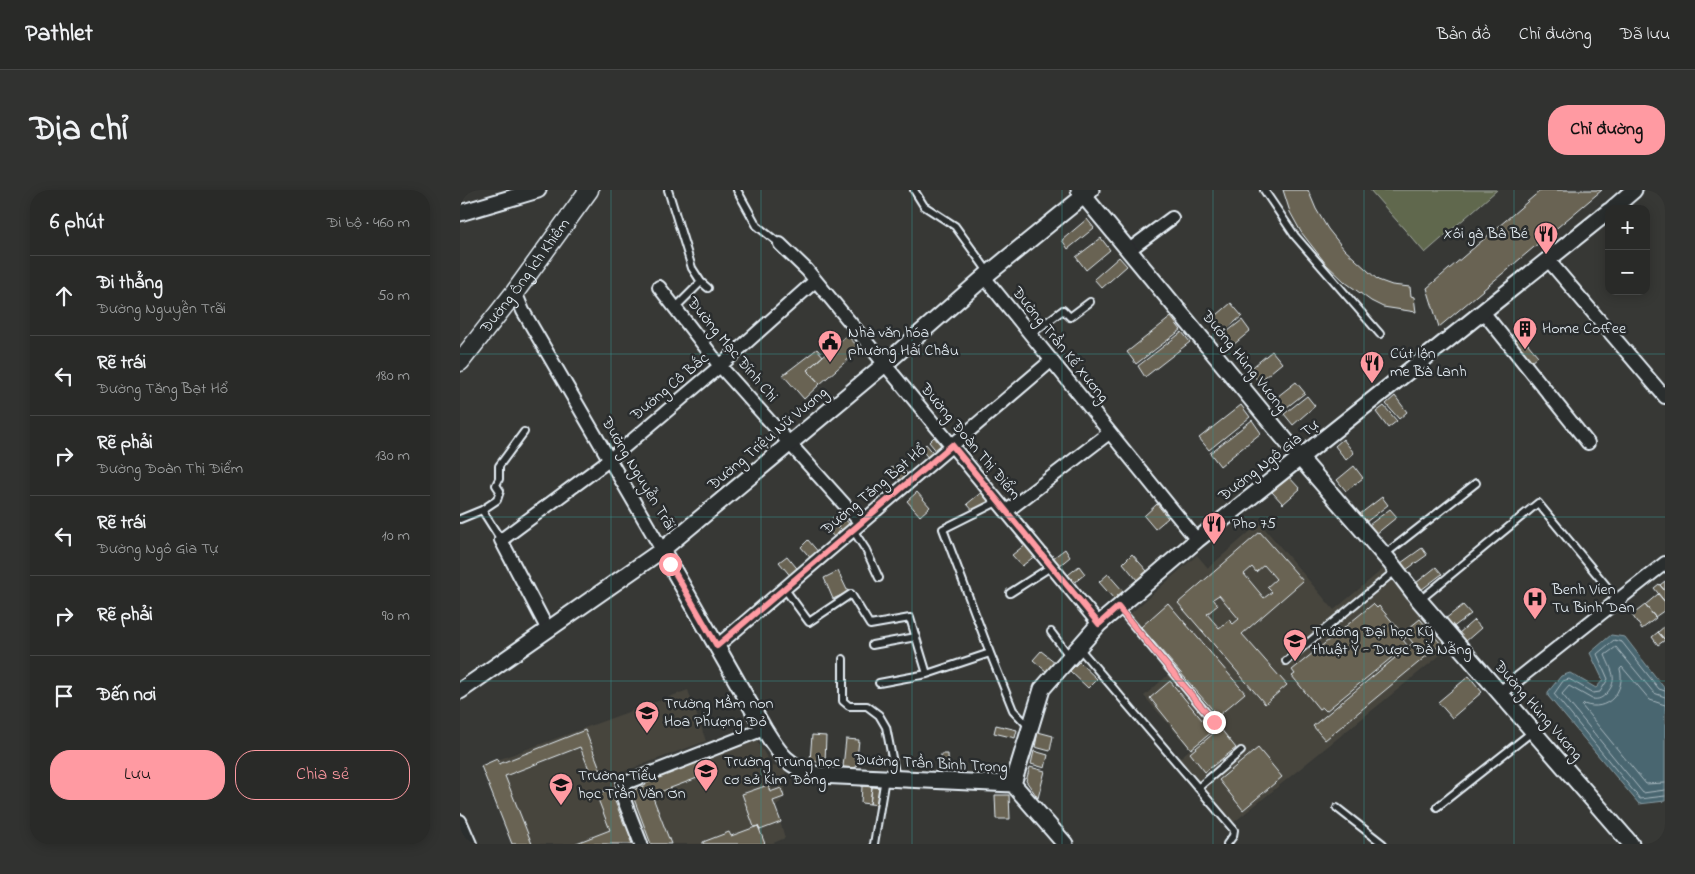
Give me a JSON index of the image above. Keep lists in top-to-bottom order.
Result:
{
  "streets": {
    "main road": ["Đường Ông Ích Khiêm"],
    "street": [
      "Đường Trần Kế Xương",
      "Đường Mạc Đĩnh Chi",
      "Đường Hùng Vương",
      "Đường Cô Bắc",
      "Đường Triệu Nữ Vương",
      "Đường Đoàn Thị Điểm",
      "Đường Ngô Gia Tự",
      "Đường Nguyễn Trãi",
      "Đường Tăng Bạt Hổ",
      "Đường Trần Bình Trọng"
    ]
  },
  "crossings": [
    ["Đường Ông Ích Khiêm", "Đường Nguyễn Trãi"],
    ["Đường Trần Kế Xương", "Đường Triệu Nữ Vương"],
    ["Đường Trần Kế Xương", "Đường Ngô Gia Tự"],
    ["Đường Trần Kế Xương", "Đường Tăng Bạt Hổ"],
    ["Đường Mạc Đĩnh Chi", "Đường Cô Bắc"],
    ["Đường Mạc Đĩnh Chi", "Đường Triệu Nữ Vương"],
    ["Đường Mạc Đĩnh Chi", "Đường Tăng Bạt Hổ"],
    ["Đường Hùng Vương", "Đường Triệu Nữ Vương"],
    ["Đường Hùng Vương", "Đường Ngô Gia Tự"],
    ["Đường Cô Bắc", "Đường Đoàn Thị Điểm"],
    ["Đường Cô Bắc", "Đường Nguyễn Trãi"],
    ["Đường Triệu Nữ Vương", "Đường Đoàn Thị Điểm"],
    ["Đường Triệu Nữ Vương", "Đường Nguyễn Trãi"],
    ["Đường Đoàn Thị Điểm", "Đường Ngô Gia Tự"],
    ["Đường Đoàn Thị Điểm", "Đường Tăng Bạt Hổ"],
    ["Đường Ngô Gia Tự", "Đường Trần Bình Trọng"],
    ["Đường Nguyễn Trãi", "Đường Tăng Bạt Hổ"],
    ["Đường Nguyễn Trãi", "Đường Trần Bình Trọng"]
  ],
  "places": {
    "restaurant": ["Xôi gà Bà Bé", "Cút lộn me Bà Lanh", "Pho 75"],
    "building": ["Home Coffee"],
    "public building": ["Nhà văn hóa phường Hải Châu"],
    "hospital": ["Benh Vien Tu Binh Dan"],
    "school or university": [
      "Trường Đại học Kỹ thuật Y - Dược Đà Nẵng",
      "Trường Mầm non Hoa Phượng Đỏ",
      "Trường Trung học cơ sở Kim Đồng",
      "Trường Tiểu học Trần Văn Ơn"
    ]
  },
  "page": {
    "header": "Pathlet",
    "nav": ["Bản đồ", "Chỉ đường", "Đã lưu"],
    "title": "Địa chỉ",
    "buttons": [
      "Chỉ đường",
      ["Lưu", "Chia sẻ"]
    ],
    "heading": ["6 phút", "Đi bộ · 460 m"],
    "map_buttons": ["+", "−"],
    "list": [
      ["Đi thẳng", "Đường Nguyễn Trãi", "50 m"],
      ["Rẽ trái", "Đường Tăng Bạt Hổ", "180 m"],
      ["Rẽ phải", "Đường Đoàn Thị Điểm", "130 m"],
      ["Rẽ trái", "Đường Ngô Gia Tự", "10 m"],
      ["Rẽ phải", "90 m"],
      "Đến nơi"
    ]
  }
}
